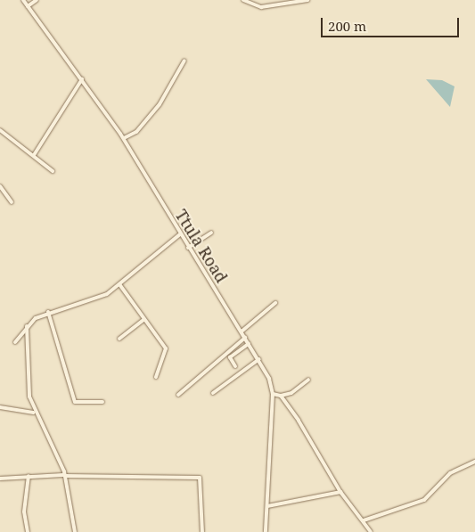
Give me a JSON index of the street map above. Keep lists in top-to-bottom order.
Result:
{
  "streets": {
    "street": ["Ttula Road"]
  },
  "scale_bar": "200 m"
}
